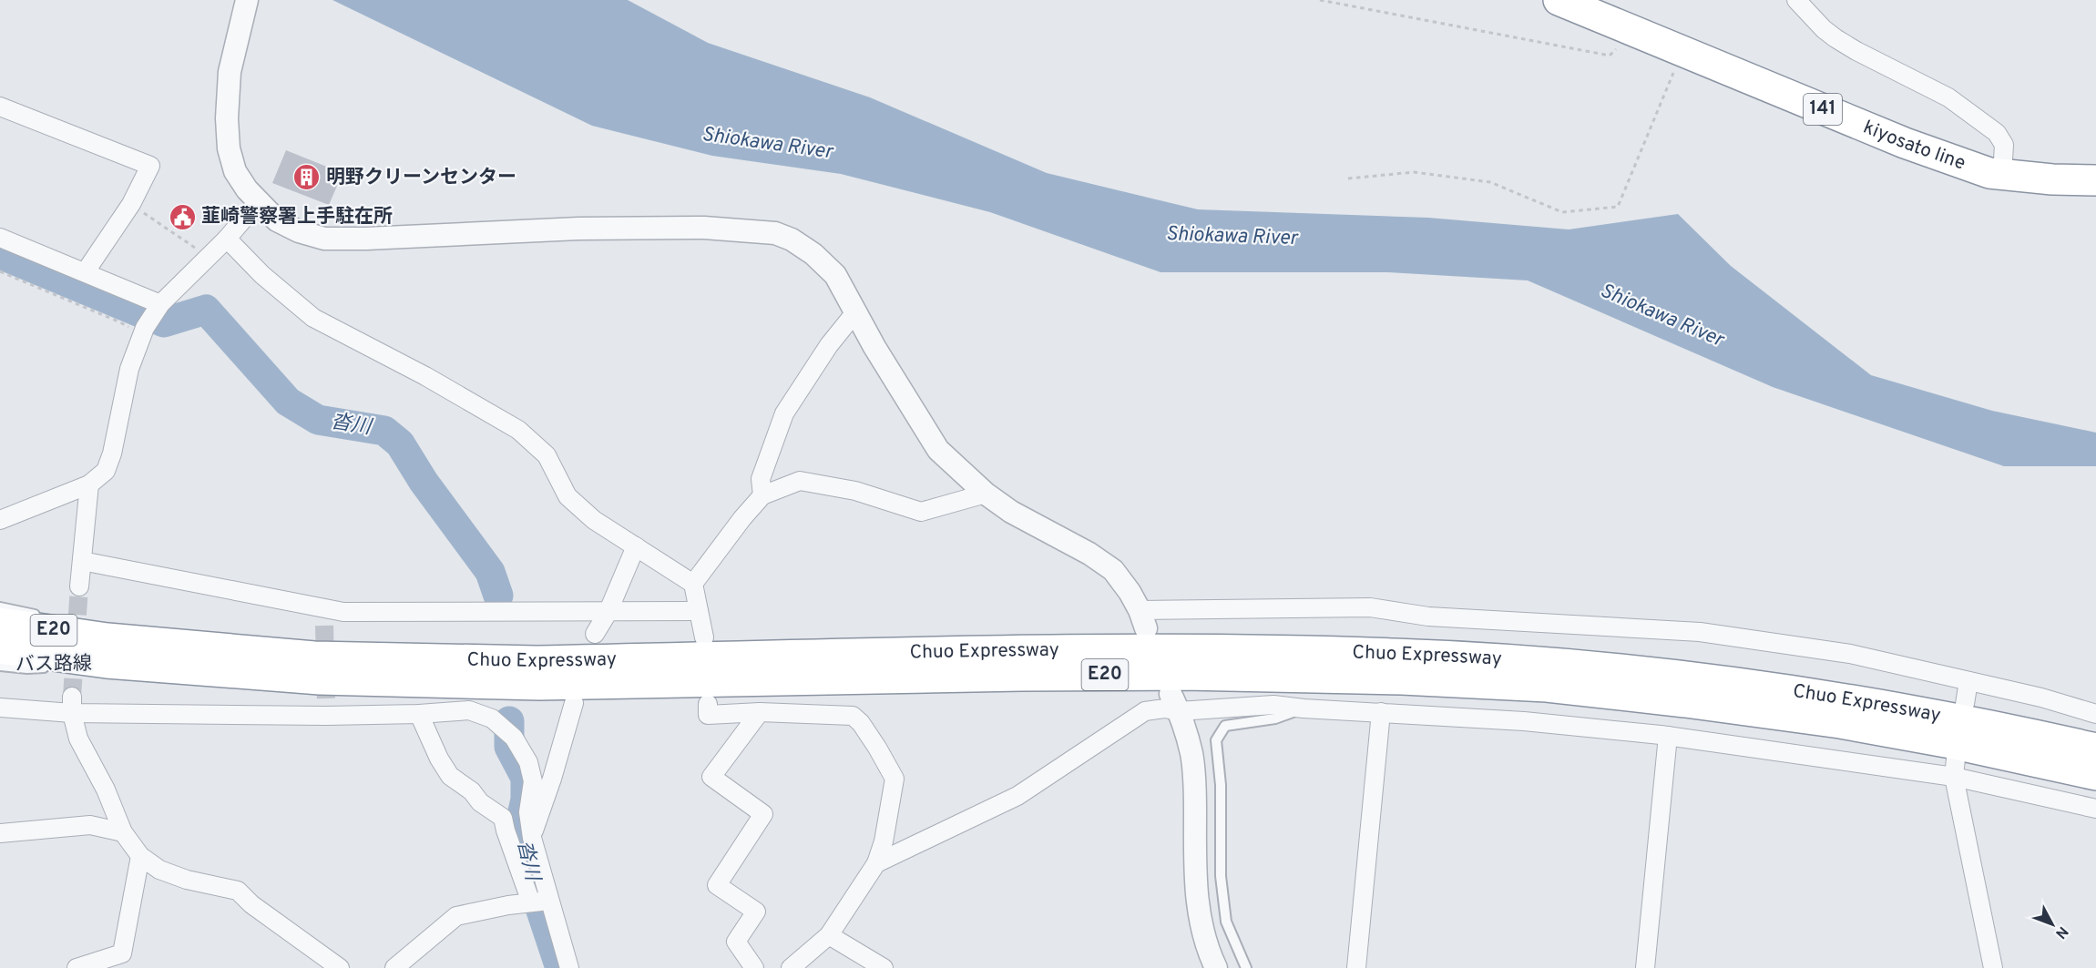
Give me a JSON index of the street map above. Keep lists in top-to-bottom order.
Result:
{
  "streets": {
    "highway": [
      "141",
      "kiyosato line",
      "E20",
      "Chuo Expressway"
    ],
    "lane": ["バス路線"]
  },
  "crossings": [
    ["Chuo Expressway", "バス路線"]
  ],
  "water": ["Shiokawa River", "沓川"],
  "places": {
    "building": ["明野クリーンセンター"],
    "public building": ["韮崎警察署上手駐在所"]
  },
  "north": "bottom right"
}
